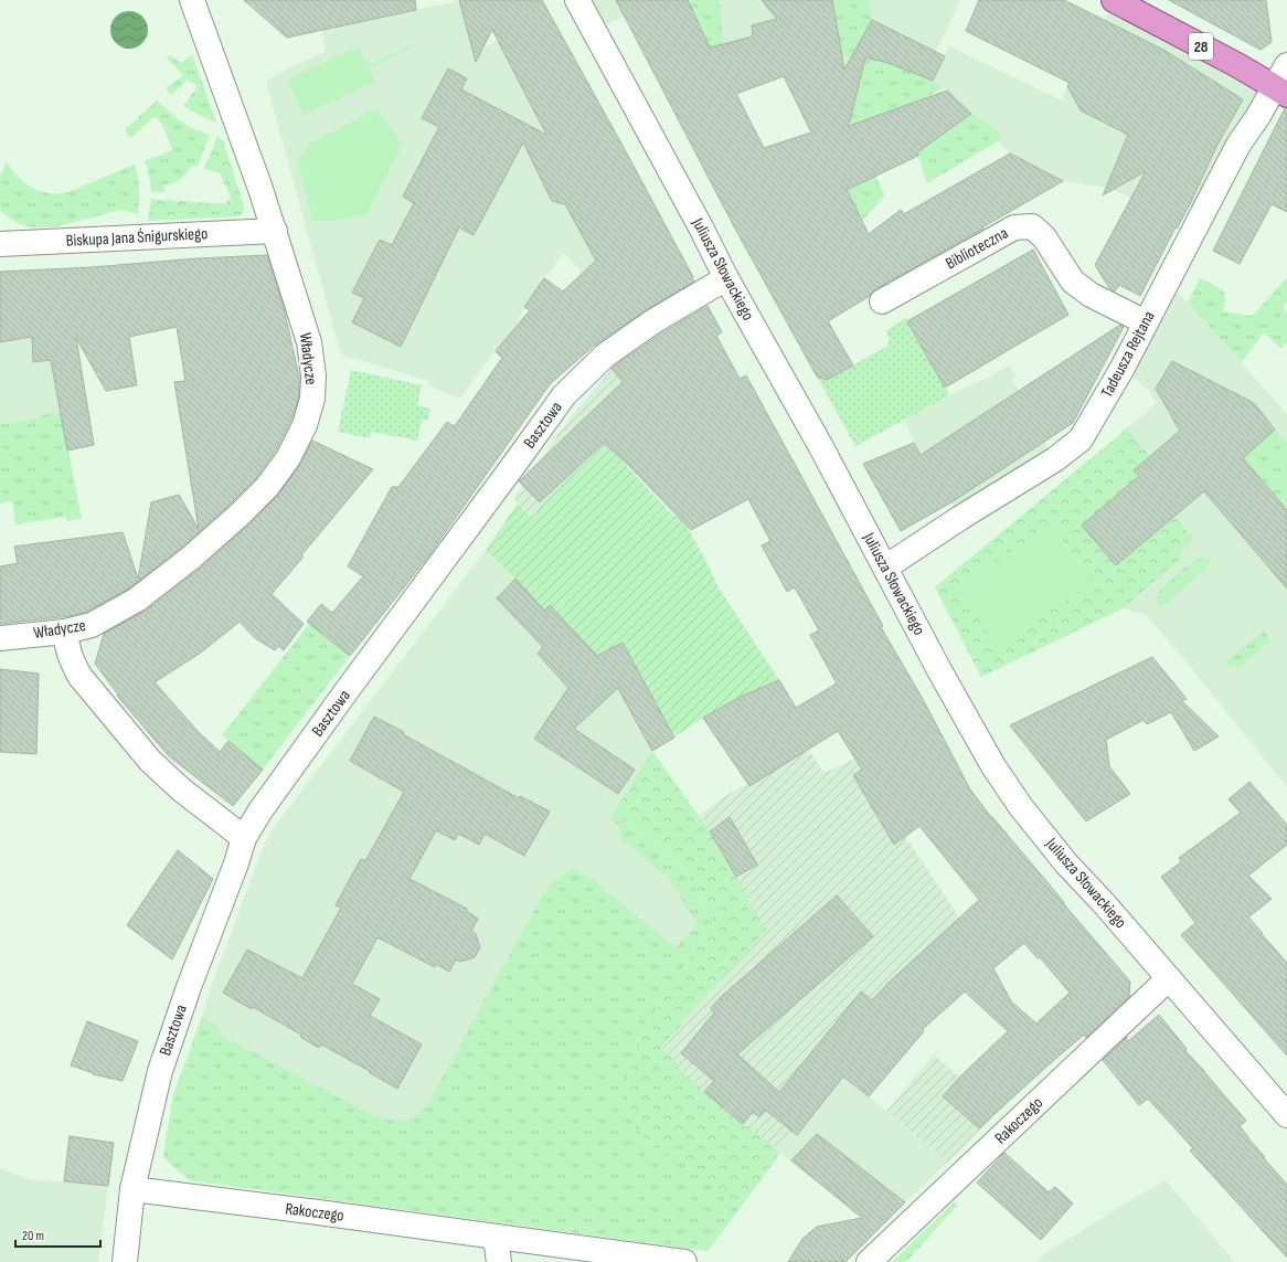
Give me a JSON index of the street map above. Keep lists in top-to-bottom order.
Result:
{
  "streets": {
    "main road": ["28"],
    "street": [
      "Biskupa Jana Śnigurskiego",
      "Biblioteczna",
      "Juliusza Słowackiego",
      "Tadeusza Rejtana",
      "Władycze",
      "Basztowa",
      "Rakoczego"
    ]
  },
  "crossings": [
    ["28", "Tadeusza Rejtana"],
    ["Biskupa Jana Śnigurskiego", "Władycze"],
    ["Biblioteczna", "Tadeusza Rejtana"],
    ["Juliusza Słowackiego", "Tadeusza Rejtana"],
    ["Juliusza Słowackiego", "Basztowa"],
    ["Juliusza Słowackiego", "Rakoczego"],
    ["Basztowa", "Rakoczego"]
  ],
  "scale_bar": "20 m"
}
